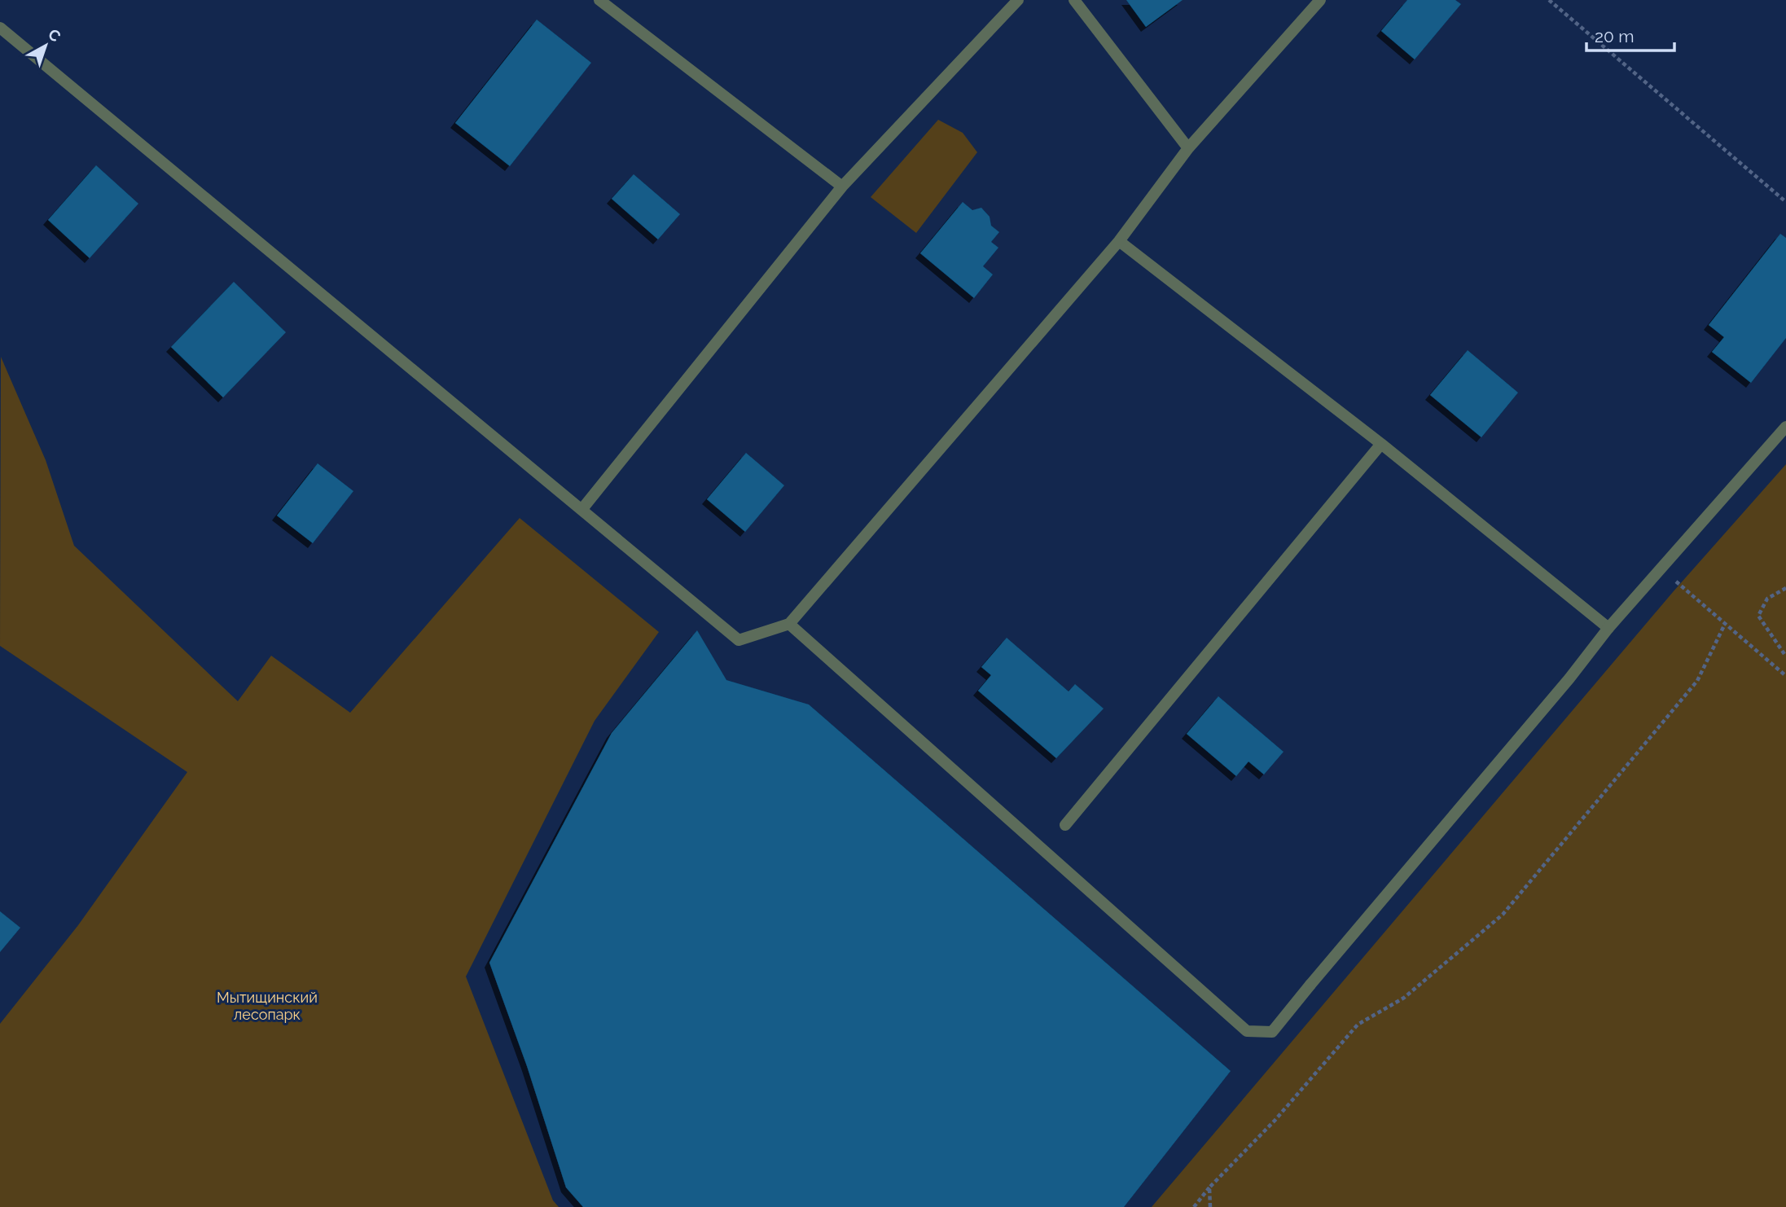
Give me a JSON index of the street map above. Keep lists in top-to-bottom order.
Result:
{
  "parks": ["Мытищинский лесопарк"],
  "scale_bar": "20 m",
  "north": "top right"
}
